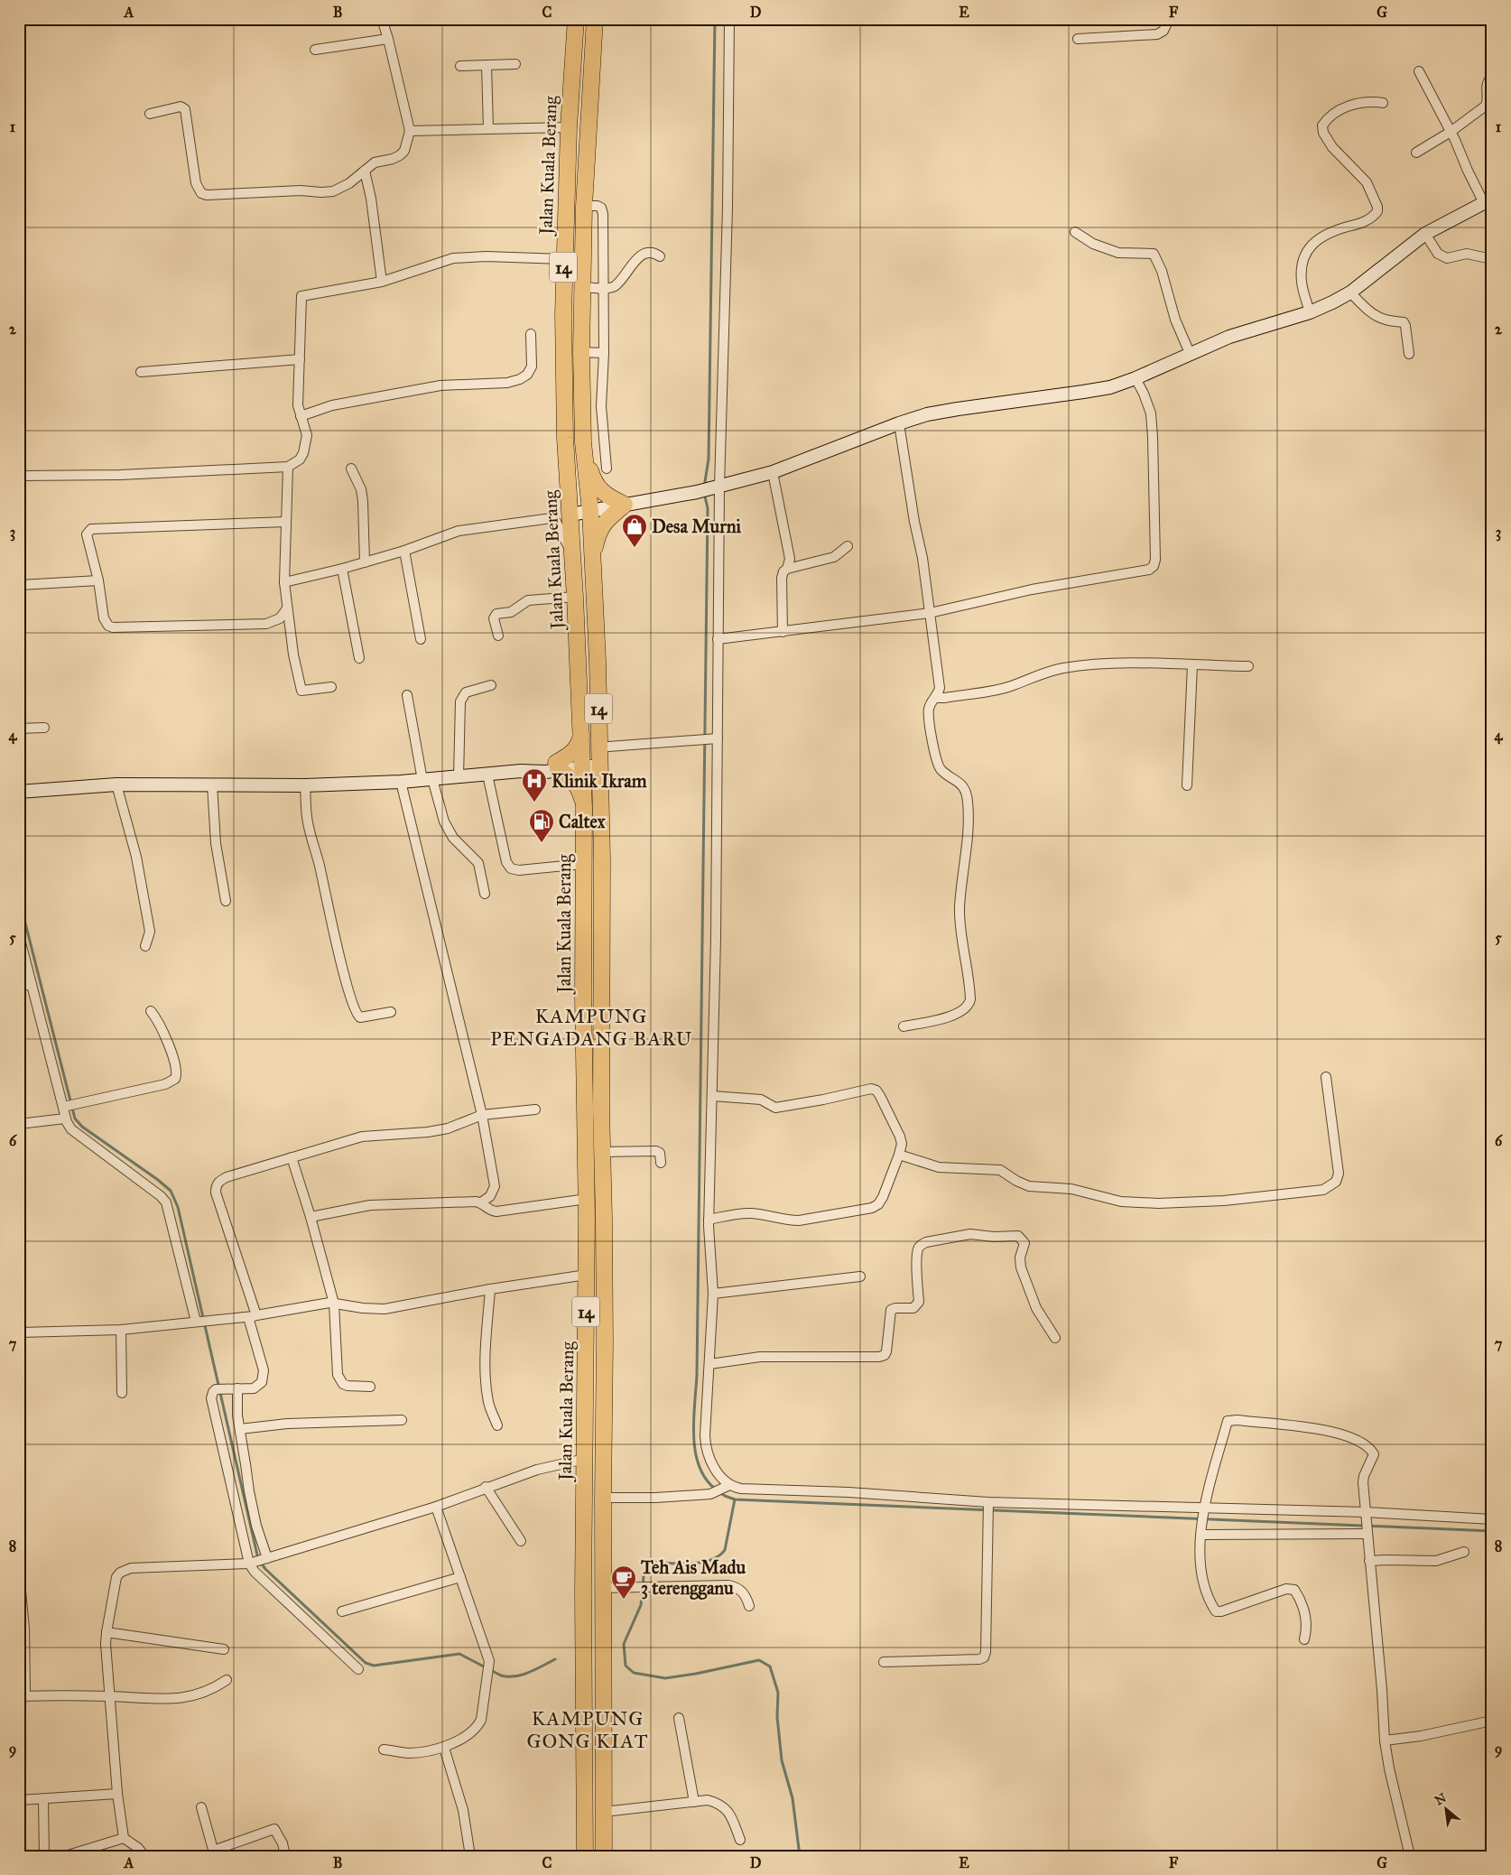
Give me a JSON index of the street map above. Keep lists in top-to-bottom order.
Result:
{
  "streets": {
    "highway": ["Jalan Kuala Berang", "14"]
  },
  "districts": ["KAMPUNG PENGADANG BARU", "KAMPUNG GONG KIAT"],
  "places": {
    "shop": ["Desa Murni"],
    "hospital": ["Klinik Ikram"],
    "fuel station": ["Caltex"],
    "cafe": ["Teh Ais Madu 3 terengganu"]
  },
  "north": "top left",
  "grid": {
    "columns": [
      "A",
      "B",
      "C",
      "D",
      "E",
      "F",
      "G"
    ],
    "rows": [
      "1",
      "2",
      "3",
      "4",
      "5",
      "6",
      "7",
      "8",
      "9"
    ]
  }
}
